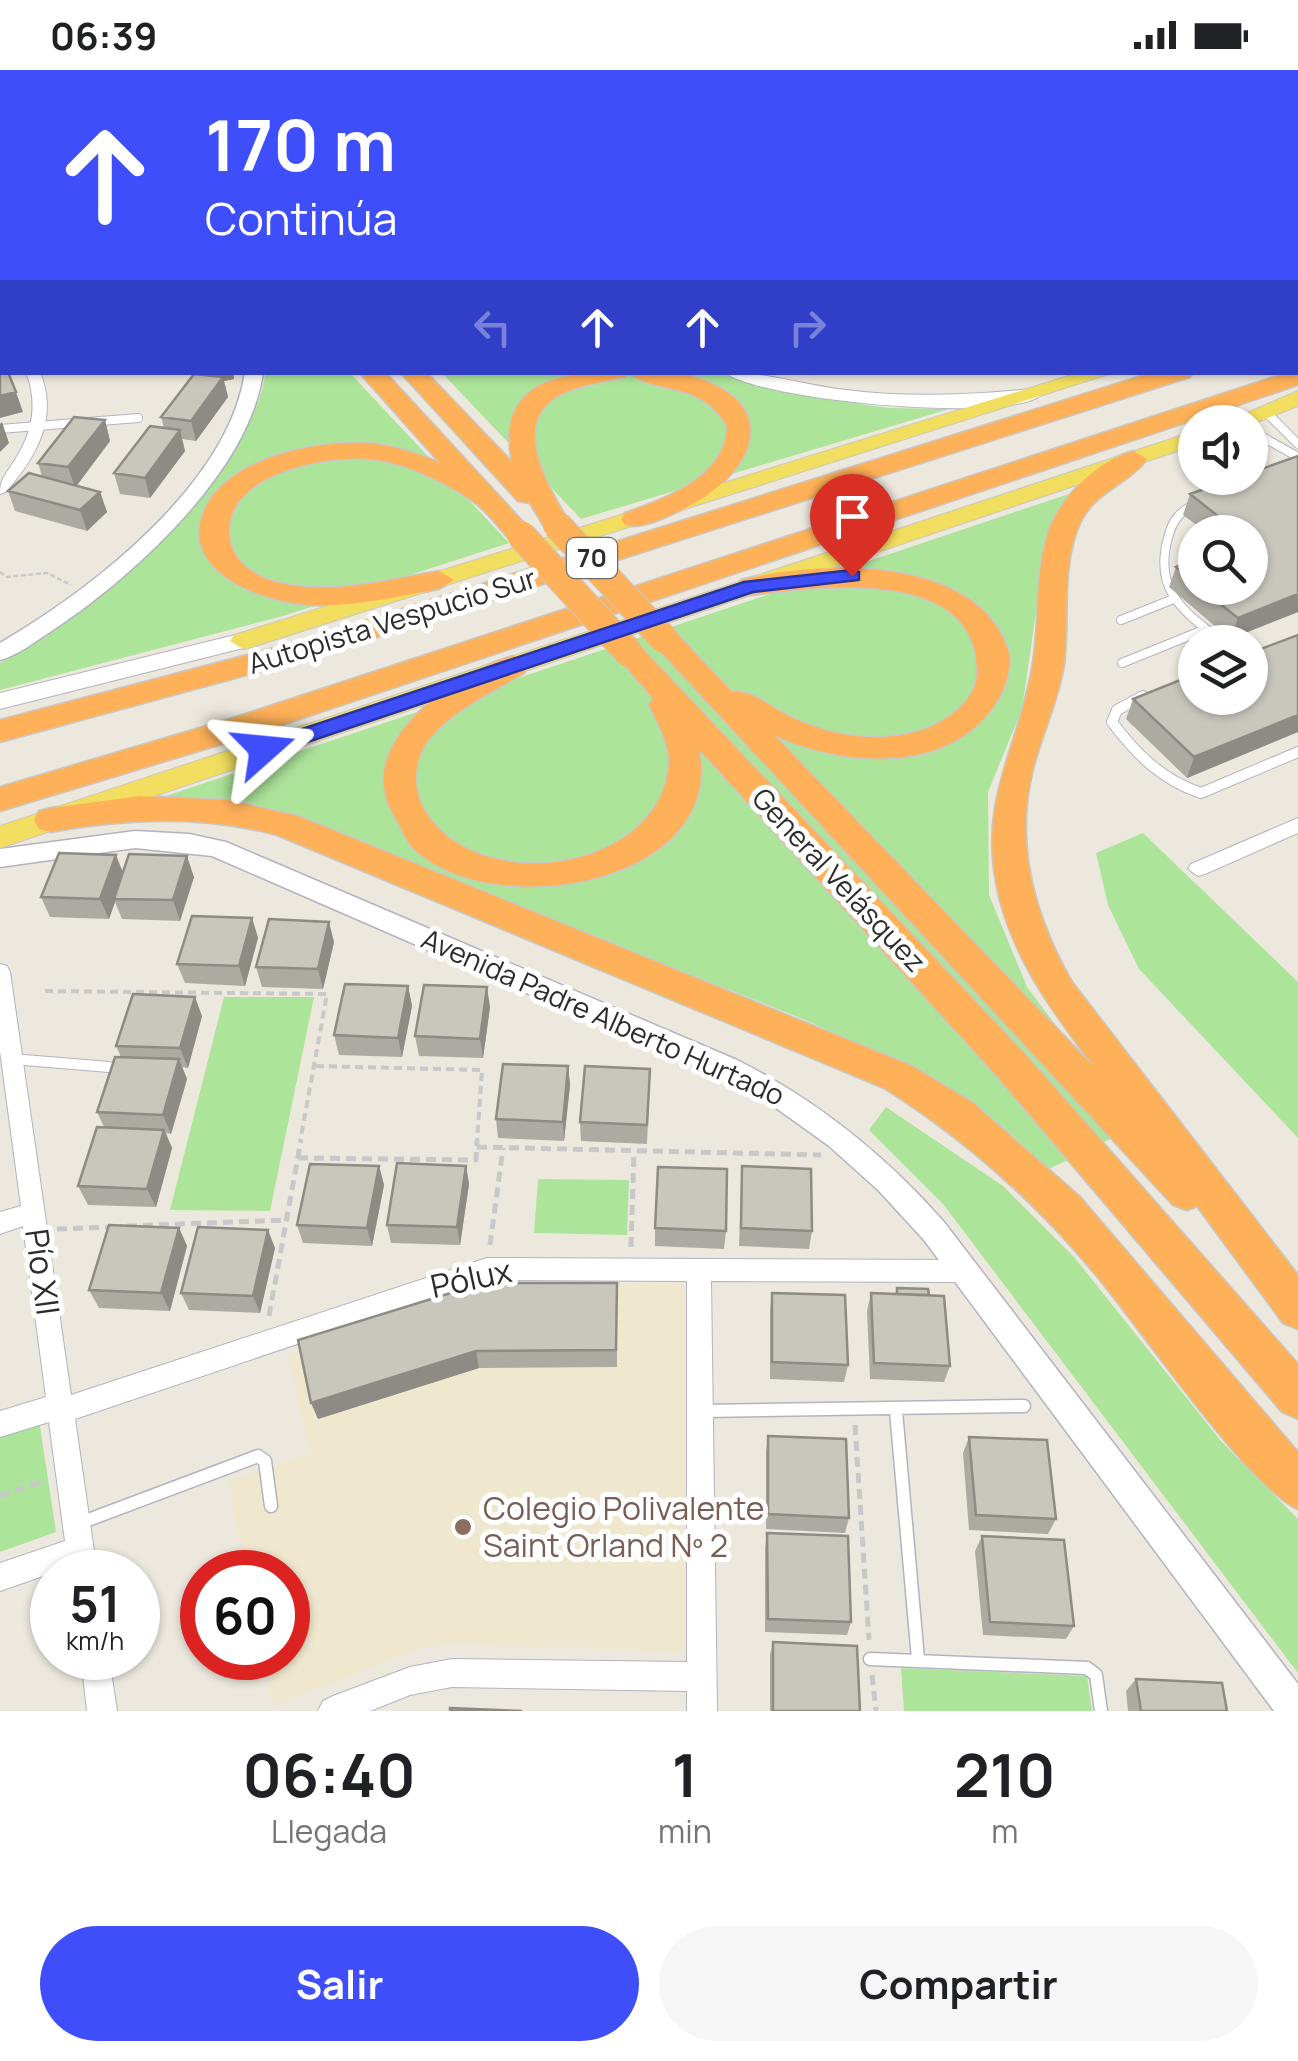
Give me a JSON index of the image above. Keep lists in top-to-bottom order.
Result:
{
  "streets": {
    "highway": ["70", "Autopista Vespucio Sur", "General Velásquez"],
    "street": ["Avenida Padre Alberto Hurtado", "Pío XII", "Pólux"]
  },
  "crossings": [
    ["Avenida Padre Alberto Hurtado", "Pólux"],
    ["Pío XII", "Pólux"]
  ],
  "places": ["Colegio Polivalente Saint Orland Nº 2"],
  "page": {
    "status": "06:39",
    "turn": ["170 m", "Continúa"],
    "speed": "51 km/h",
    "limit": "60",
    "eta": [
      "06:40",
      "Llegada",
      "1",
      "min",
      "210",
      "m"
    ],
    "buttons": ["Salir", "Compartir"]
  }
}
